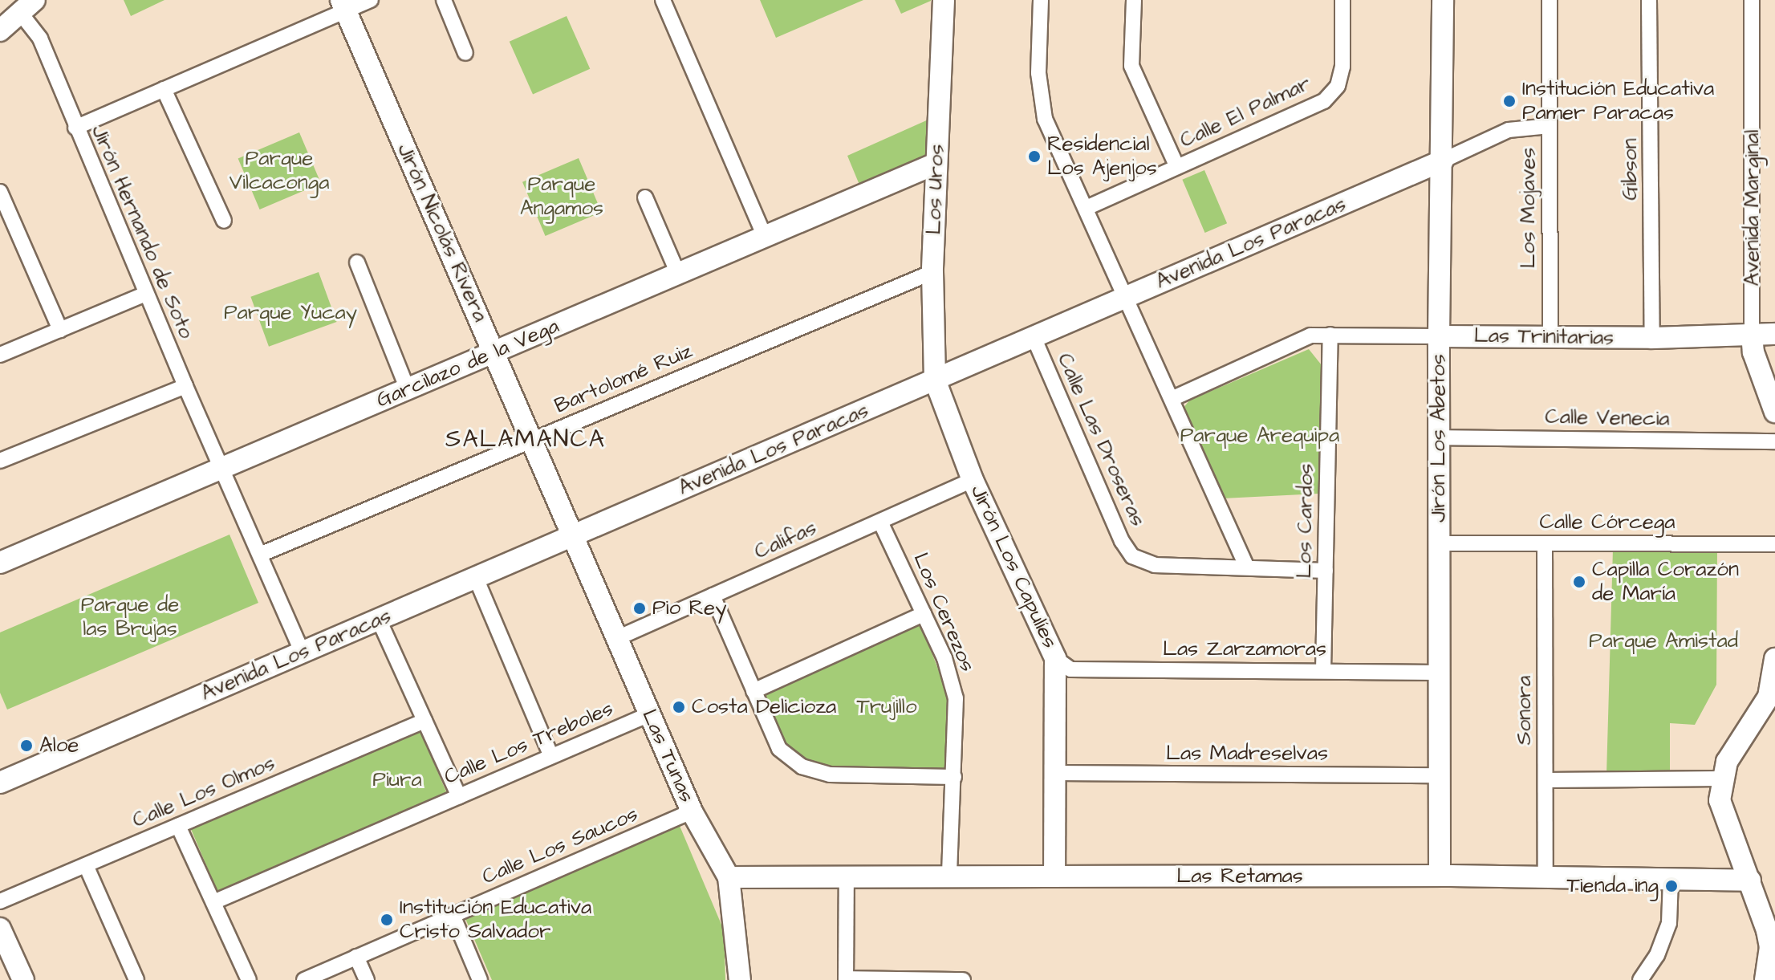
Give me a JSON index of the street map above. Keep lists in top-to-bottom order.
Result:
{
  "streets": {
    "street": [
      "Calle El Palmar",
      "Gibson",
      "Los Uros",
      "Los Mojaves",
      "Avenida Marginal",
      "Jirón Hernando de Soto",
      "Jirón Nicolás Rivera",
      "Avenida Los Paracas",
      "Las Trinitarias",
      "Garcilazo de la Vega",
      "Bartolomé Ruiz",
      "Calle Venecia",
      "Jirón Los Abetos",
      "Calle Las Droseras",
      "Los Cardos",
      "Calle Córcega",
      "Califas",
      "Jirón Los Capulíes",
      "Los Cerezos",
      "Las Zarzamoras",
      "Sonora",
      "Calle Los Treboles",
      "Las Madreselvas",
      "Las Tunas",
      "Calle Los Olmos",
      "Calle Los Saucos",
      "Las Retamas"
    ]
  },
  "crossings": [
    ["Gibson", "Las Trinitarias"],
    ["Los Uros", "Avenida Los Paracas"],
    ["Los Uros", "Garcilazo de la Vega"],
    ["Los Uros", "Bartolomé Ruiz"],
    ["Los Uros", "Jirón Los Capulíes"],
    ["Los Mojaves", "Avenida Los Paracas"],
    ["Los Mojaves", "Las Trinitarias"],
    ["Avenida Marginal", "Las Trinitarias"],
    ["Jirón Hernando de Soto", "Avenida Los Paracas"],
    ["Jirón Hernando de Soto", "Garcilazo de la Vega"],
    ["Jirón Hernando de Soto", "Bartolomé Ruiz"],
    ["Jirón Nicolás Rivera", "Avenida Los Paracas"],
    ["Jirón Nicolás Rivera", "Garcilazo de la Vega"],
    ["Jirón Nicolás Rivera", "Bartolomé Ruiz"],
    ["Jirón Nicolás Rivera", "Las Tunas"],
    ["Avenida Los Paracas", "Jirón Los Abetos"],
    ["Avenida Los Paracas", "Calle Las Droseras"],
    ["Avenida Los Paracas", "Jirón Los Capulíes"],
    ["Avenida Los Paracas", "Las Tunas"],
    ["Las Trinitarias", "Jirón Los Abetos"],
    ["Las Trinitarias", "Los Cardos"],
    ["Calle Venecia", "Jirón Los Abetos"],
    ["Jirón Los Abetos", "Calle Córcega"],
    ["Jirón Los Abetos", "Las Zarzamoras"],
    ["Jirón Los Abetos", "Las Madreselvas"],
    ["Jirón Los Abetos", "Las Retamas"],
    ["Calle Las Droseras", "Los Cardos"],
    ["Los Cardos", "Las Zarzamoras"],
    ["Calle Córcega", "Sonora"],
    ["Califas", "Jirón Los Capulíes"],
    ["Califas", "Los Cerezos"],
    ["Califas", "Las Tunas"],
    ["Jirón Los Capulíes", "Las Zarzamoras"],
    ["Jirón Los Capulíes", "Las Madreselvas"],
    ["Jirón Los Capulíes", "Las Retamas"],
    ["Los Cerezos", "Las Retamas"],
    ["Sonora", "Las Retamas"],
    ["Calle Los Treboles", "Las Tunas"],
    ["Las Tunas", "Calle Los Saucos"],
    ["Las Tunas", "Las Retamas"]
  ],
  "districts": ["SALAMANCA"],
  "parks": [
    "Parque Vilcaconga",
    "Parque Angamos",
    "Parque Yucay",
    "Parque Arequipa",
    "Parque de las Brujas",
    "Parque Amistad",
    "Trujillo",
    "Piura"
  ],
  "places": [
    "Institución Educativa Pamer Paracas",
    "Residencial Los Ajenjos",
    "Capilla Corazón de María",
    "Pio Rey",
    "Costa Delicioza",
    "Aloe",
    "Tienda ing",
    "Institución Educativa Cristo Salvador"
  ]
}
